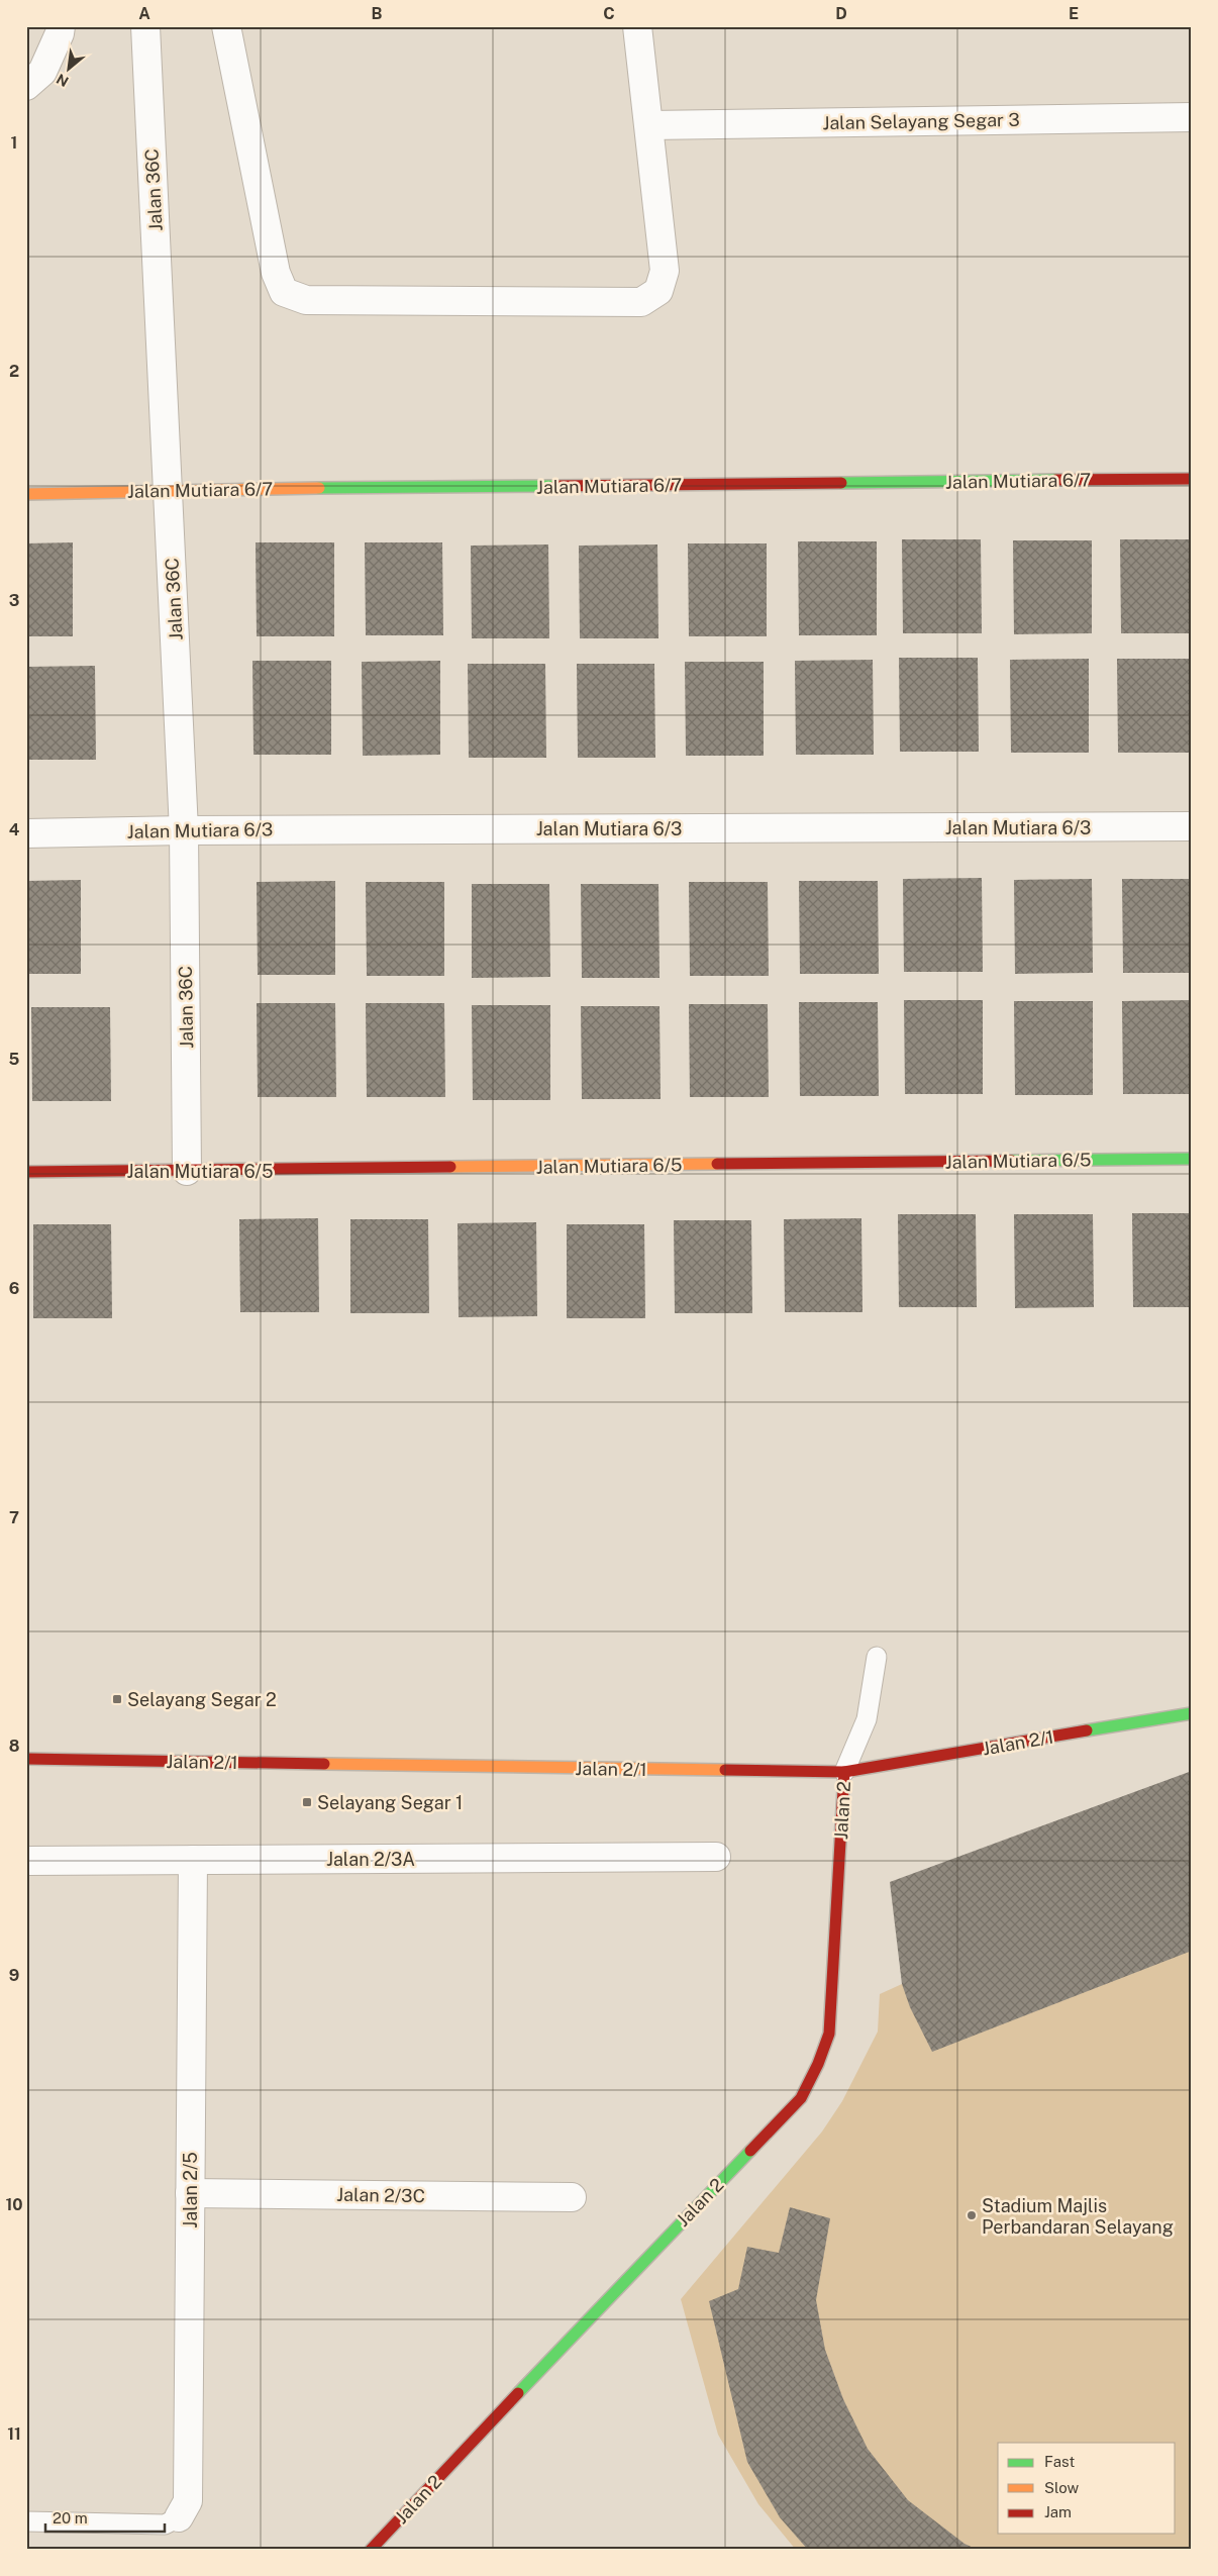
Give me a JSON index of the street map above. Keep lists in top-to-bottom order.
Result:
{
  "streets": {
    "street": [
      "Jalan Selayang Segar 3",
      "Jalan 36C",
      "Jalan Mutiara 6/7",
      "Jalan Mutiara 6/3",
      "Jalan Mutiara 6/5",
      "Jalan 2/1",
      "Jalan 2",
      "Jalan 2/3A",
      "Jalan 2/5",
      "Jalan 2/3C"
    ]
  },
  "crossings": [
    ["Jalan 36C", "Jalan Mutiara 6/7"],
    ["Jalan 36C", "Jalan Mutiara 6/3"],
    ["Jalan 36C", "Jalan Mutiara 6/5"],
    ["Jalan 2/1", "Jalan 2"],
    ["Jalan 2/3A", "Jalan 2/5"],
    ["Jalan 2/5", "Jalan 2/3C"]
  ],
  "places": {
    "transit": ["Selayang Segar 2", "Selayang Segar 1"],
    "other": ["Stadium Majlis Perbandaran Selayang"]
  },
  "legend": ["Fast", "Slow", "Jam"],
  "scale_bar": "20 m",
  "north": "bottom left",
  "grid": {
    "columns": [
      "A",
      "B",
      "C",
      "D",
      "E"
    ],
    "rows": [
      "1",
      "2",
      "3",
      "4",
      "5",
      "6",
      "7",
      "8",
      "9",
      "10",
      "11"
    ]
  }
}
